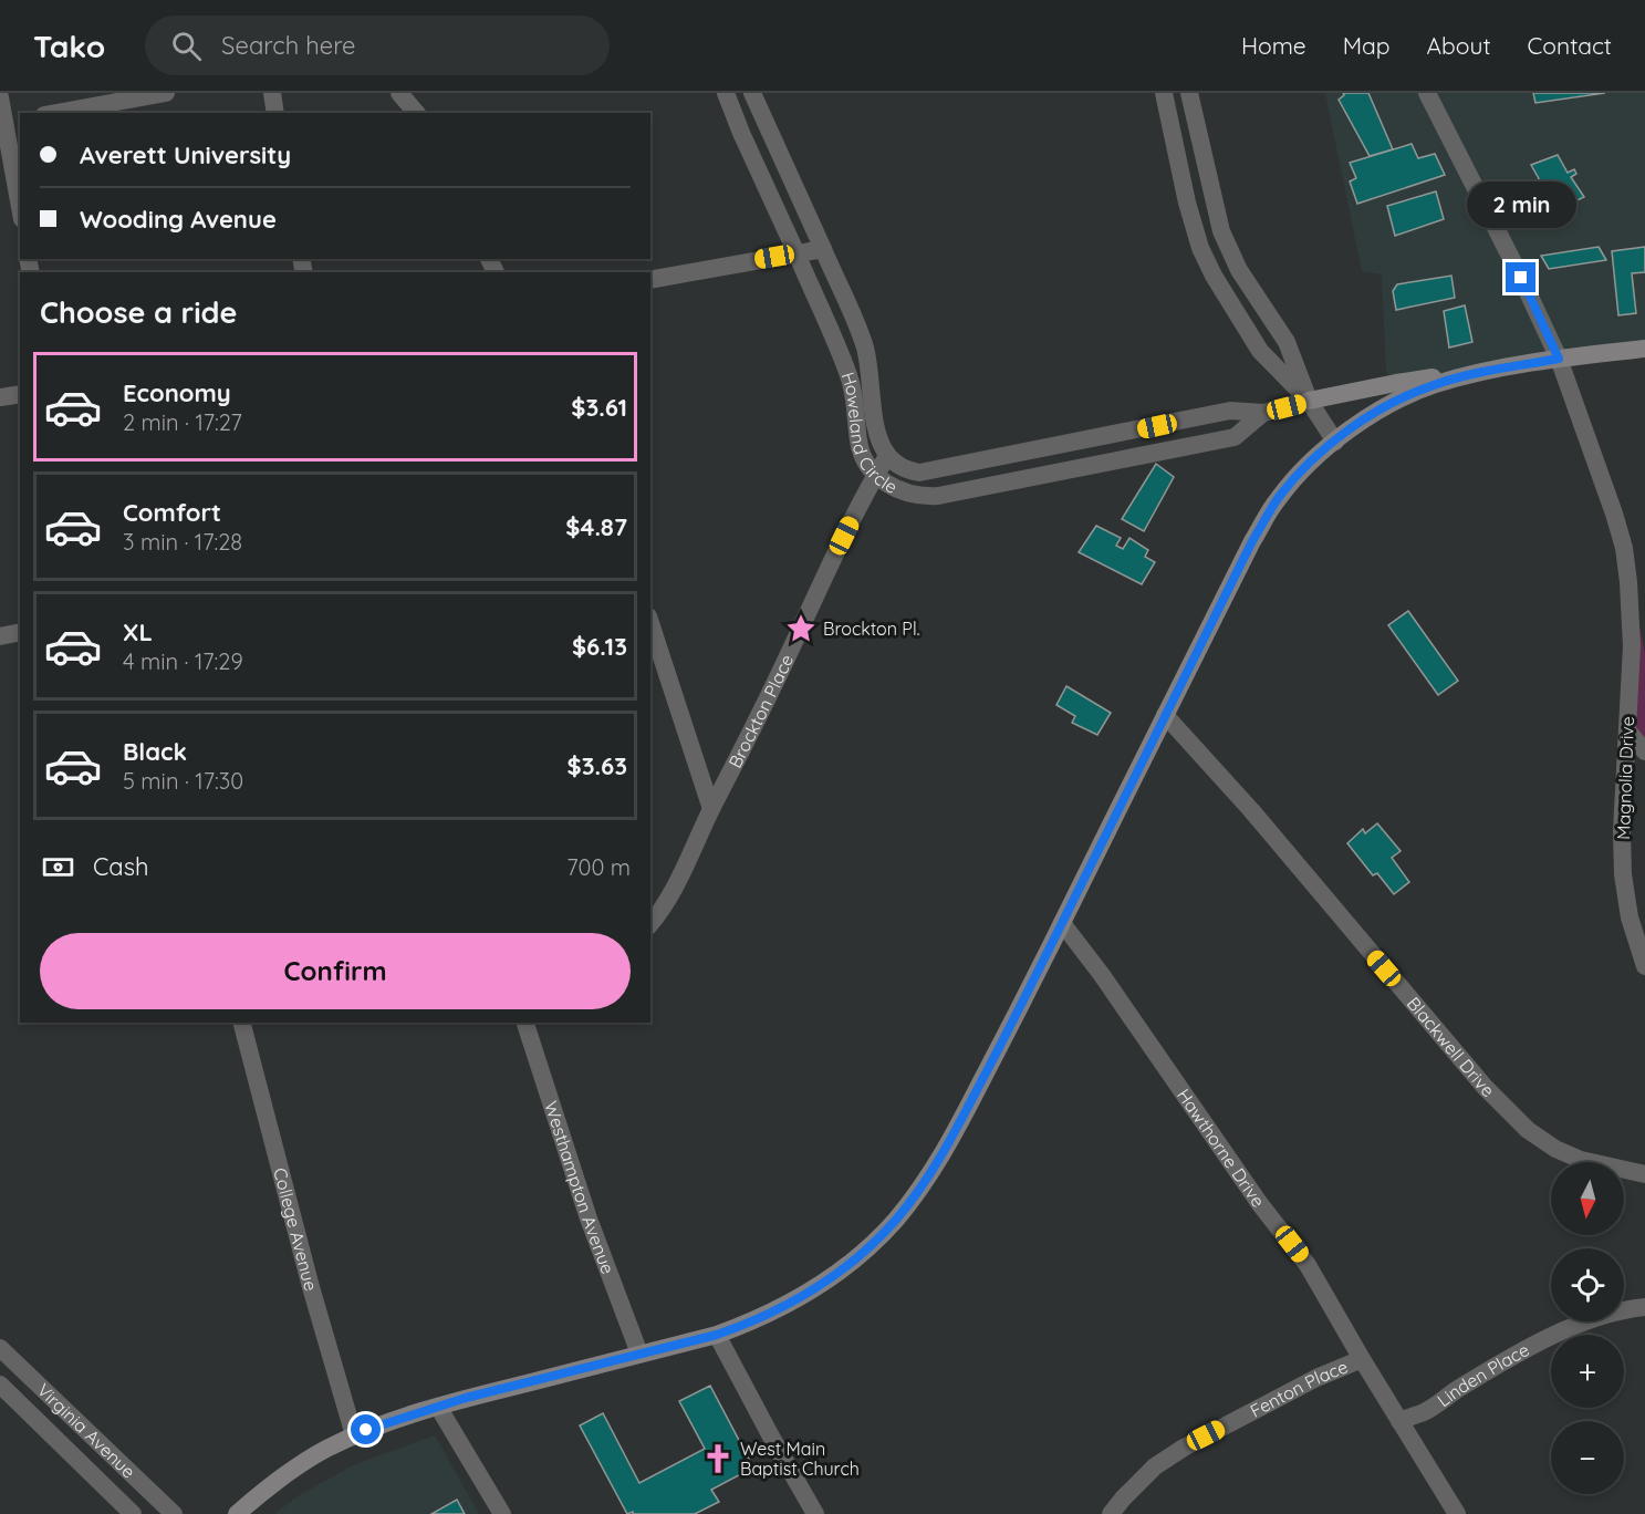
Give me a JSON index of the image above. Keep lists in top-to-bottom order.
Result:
{
  "streets": {
    "street": [
      "Howeland Circle",
      "Brockton Place",
      "Magnolia Drive",
      "Blackwell Drive",
      "Hawthorne Drive",
      "Westhampton Avenue",
      "College Avenue",
      "Linden Place",
      "Fenton Place",
      "Virginia Avenue"
    ]
  },
  "crossings": [
    ["Howeland Circle", "Brockton Place"],
    ["Hawthorne Drive", "Linden Place"],
    ["Hawthorne Drive", "Fenton Place"]
  ],
  "places": {
    "place": ["Brockton Pl."],
    "church": ["West Main Baptist Church"]
  },
  "north": "bottom",
  "page": {
    "header": "Tako",
    "search": "Search here",
    "nav": [
      "Home",
      "Map",
      "About",
      "Contact"
    ],
    "banner": ["Averett University", "Wooding Avenue"],
    "bubble": "2 min",
    "heading": "Choose a ride",
    "list": [
      {
        "name": "Economy",
        "note": "2 min · 17:27",
        "value": "$3.61"
      },
      {
        "name": "Comfort",
        "note": "3 min · 17:28",
        "value": "$4.87"
      },
      {
        "name": "XL",
        "note": "4 min · 17:29",
        "value": "$6.13"
      },
      {
        "name": "Black",
        "note": "5 min · 17:30",
        "value": "$3.63"
      }
    ],
    "pay": ["Cash", "700 m"],
    "buttons": "Confirm",
    "map_buttons": ["+", "−"]
  }
}
